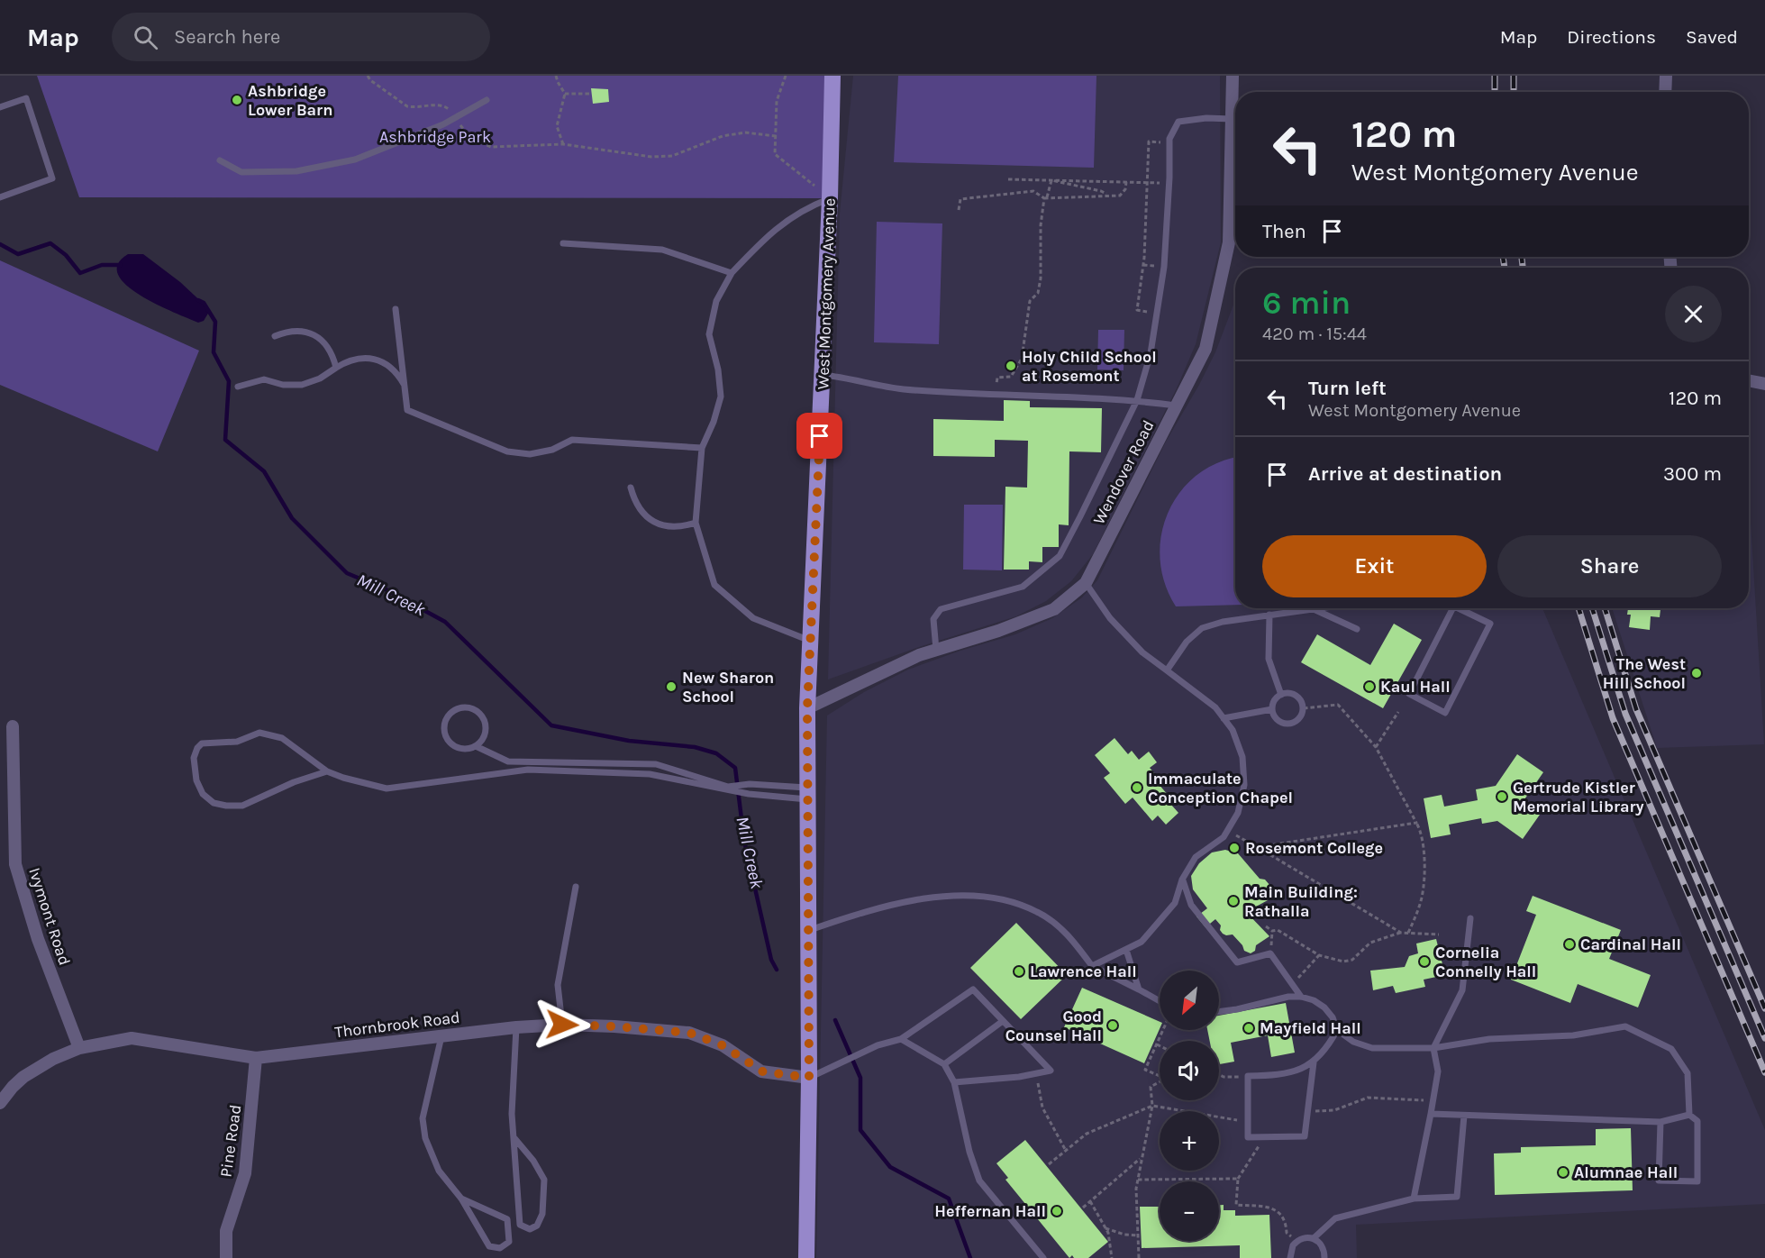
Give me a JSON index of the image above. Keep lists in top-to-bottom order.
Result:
{
  "streets": {
    "main road": ["West Montgomery Avenue"],
    "street": [
      "Wendover Road",
      "Ivymont Road",
      "Thornbrook Road",
      "Pine Road"
    ]
  },
  "crossings": [
    ["West Montgomery Avenue", "Wendover Road"],
    ["West Montgomery Avenue", "Thornbrook Road"],
    ["Ivymont Road", "Thornbrook Road"],
    ["Thornbrook Road", "Pine Road"]
  ],
  "water": ["Mill Creek"],
  "parks": ["Ashbridge Park"],
  "places": [
    "Ashbridge Lower Barn",
    "Holy Child School at Rosemont",
    "The West Hill School",
    "New Sharon School",
    "Kaul Hall",
    "Immaculate Conception Chapel",
    "Gertrude Kistler Memorial Library",
    "Rosemont College",
    "Main Building: Rathalla",
    "Cardinal Hall",
    "Cornelia Connelly Hall",
    "Lawrence Hall",
    "Good Counsel Hall",
    "Mayfield Hall",
    "Alumnae Hall",
    "Heffernan Hall"
  ],
  "north": "bottom left",
  "page": {
    "header": "Map",
    "search": "Search here",
    "nav": ["Map", "Directions", "Saved"],
    "turn": ["120 m", "West Montgomery Avenue"],
    "then": "Then",
    "heading": ["6 min", "420 m · 15:44"],
    "list": [
      {
        "name": "Turn left",
        "note": "West Montgomery Avenue",
        "value": "120 m"
      },
      {
        "name": "Arrive at destination",
        "value": "300 m"
      }
    ],
    "buttons": ["Exit", "Share"],
    "map_buttons": ["+", "−"]
  }
}
